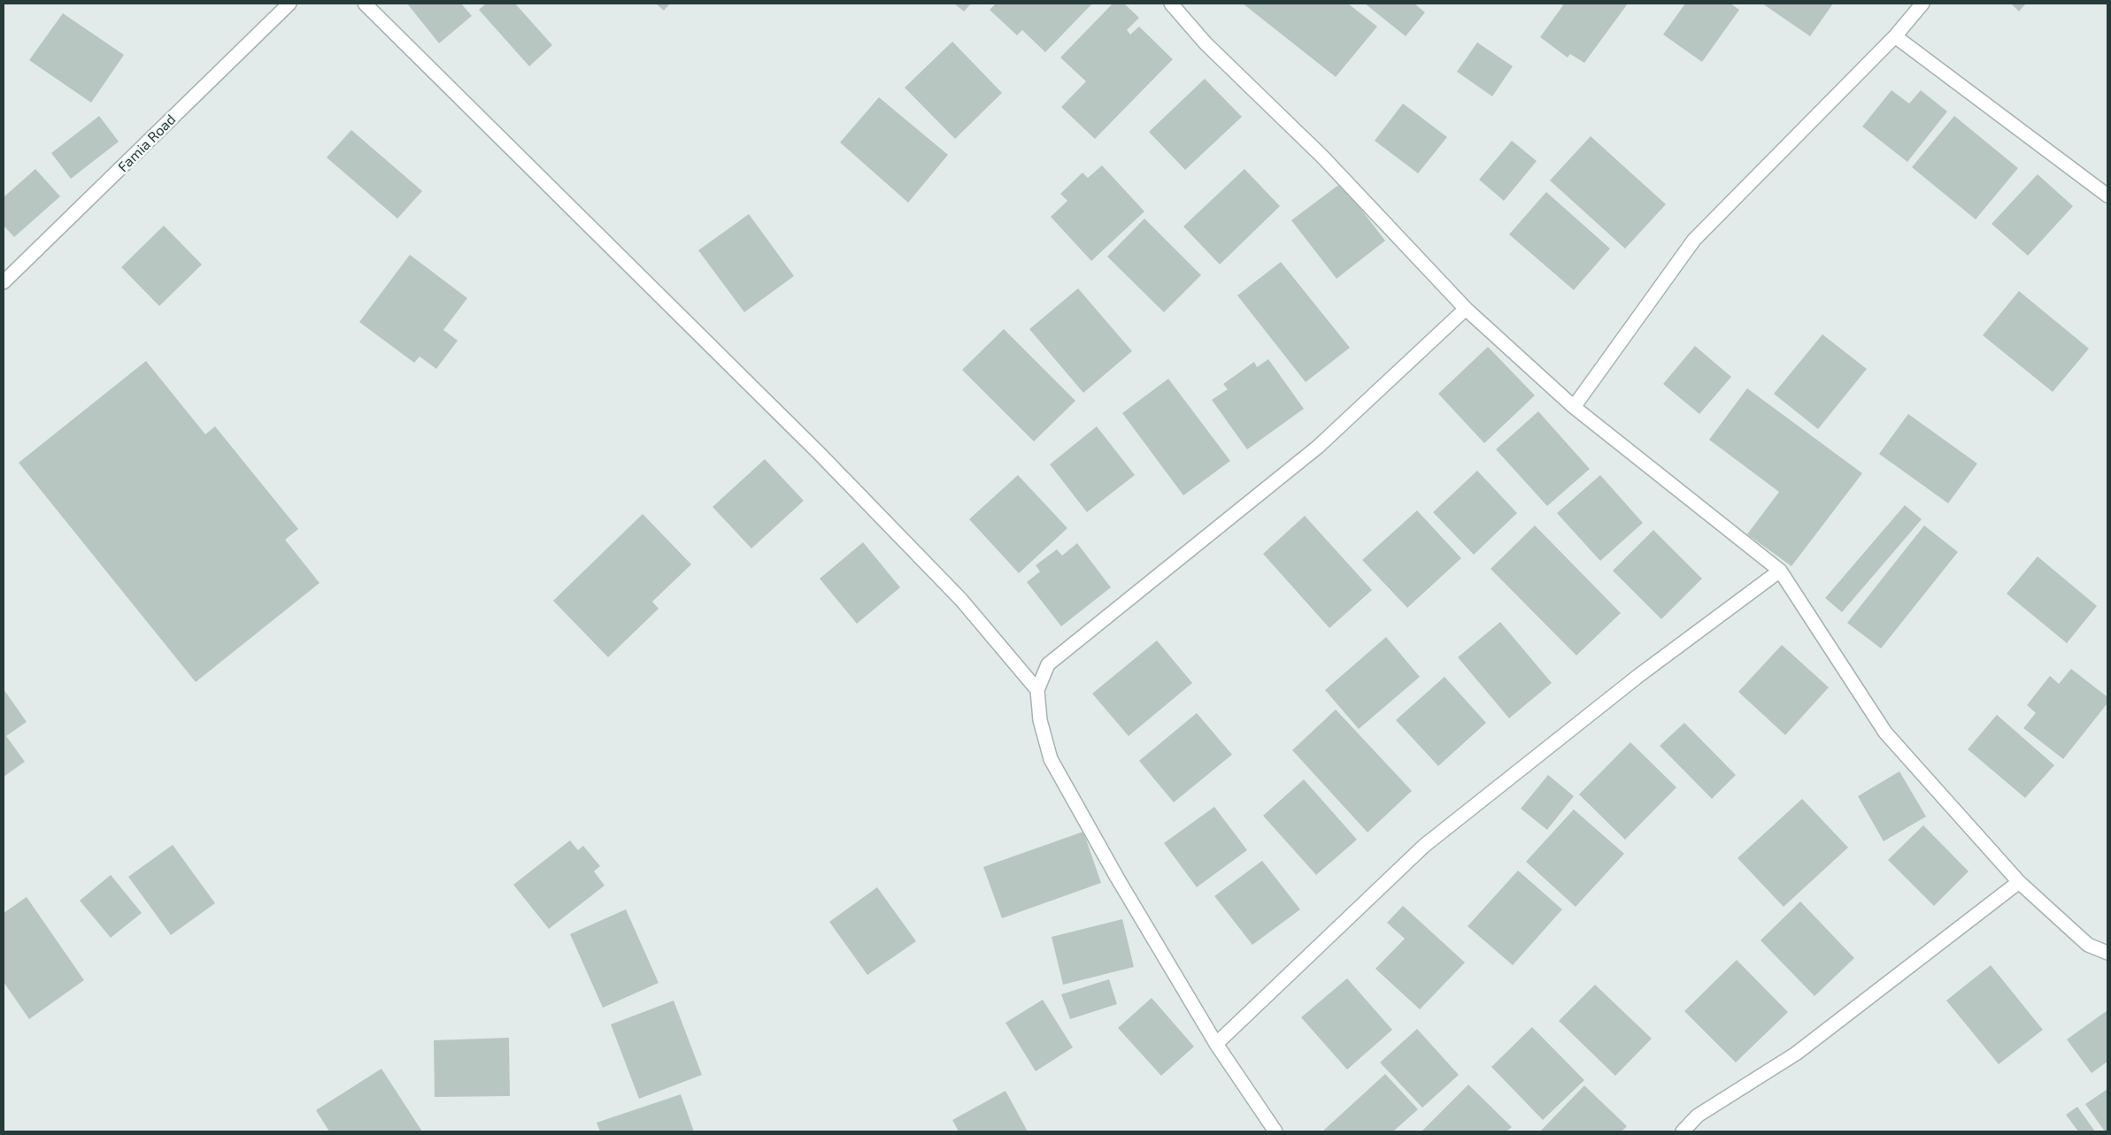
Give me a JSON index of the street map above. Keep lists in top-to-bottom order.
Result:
{
  "streets": {
    "street": ["Famia Road"]
  }
}
